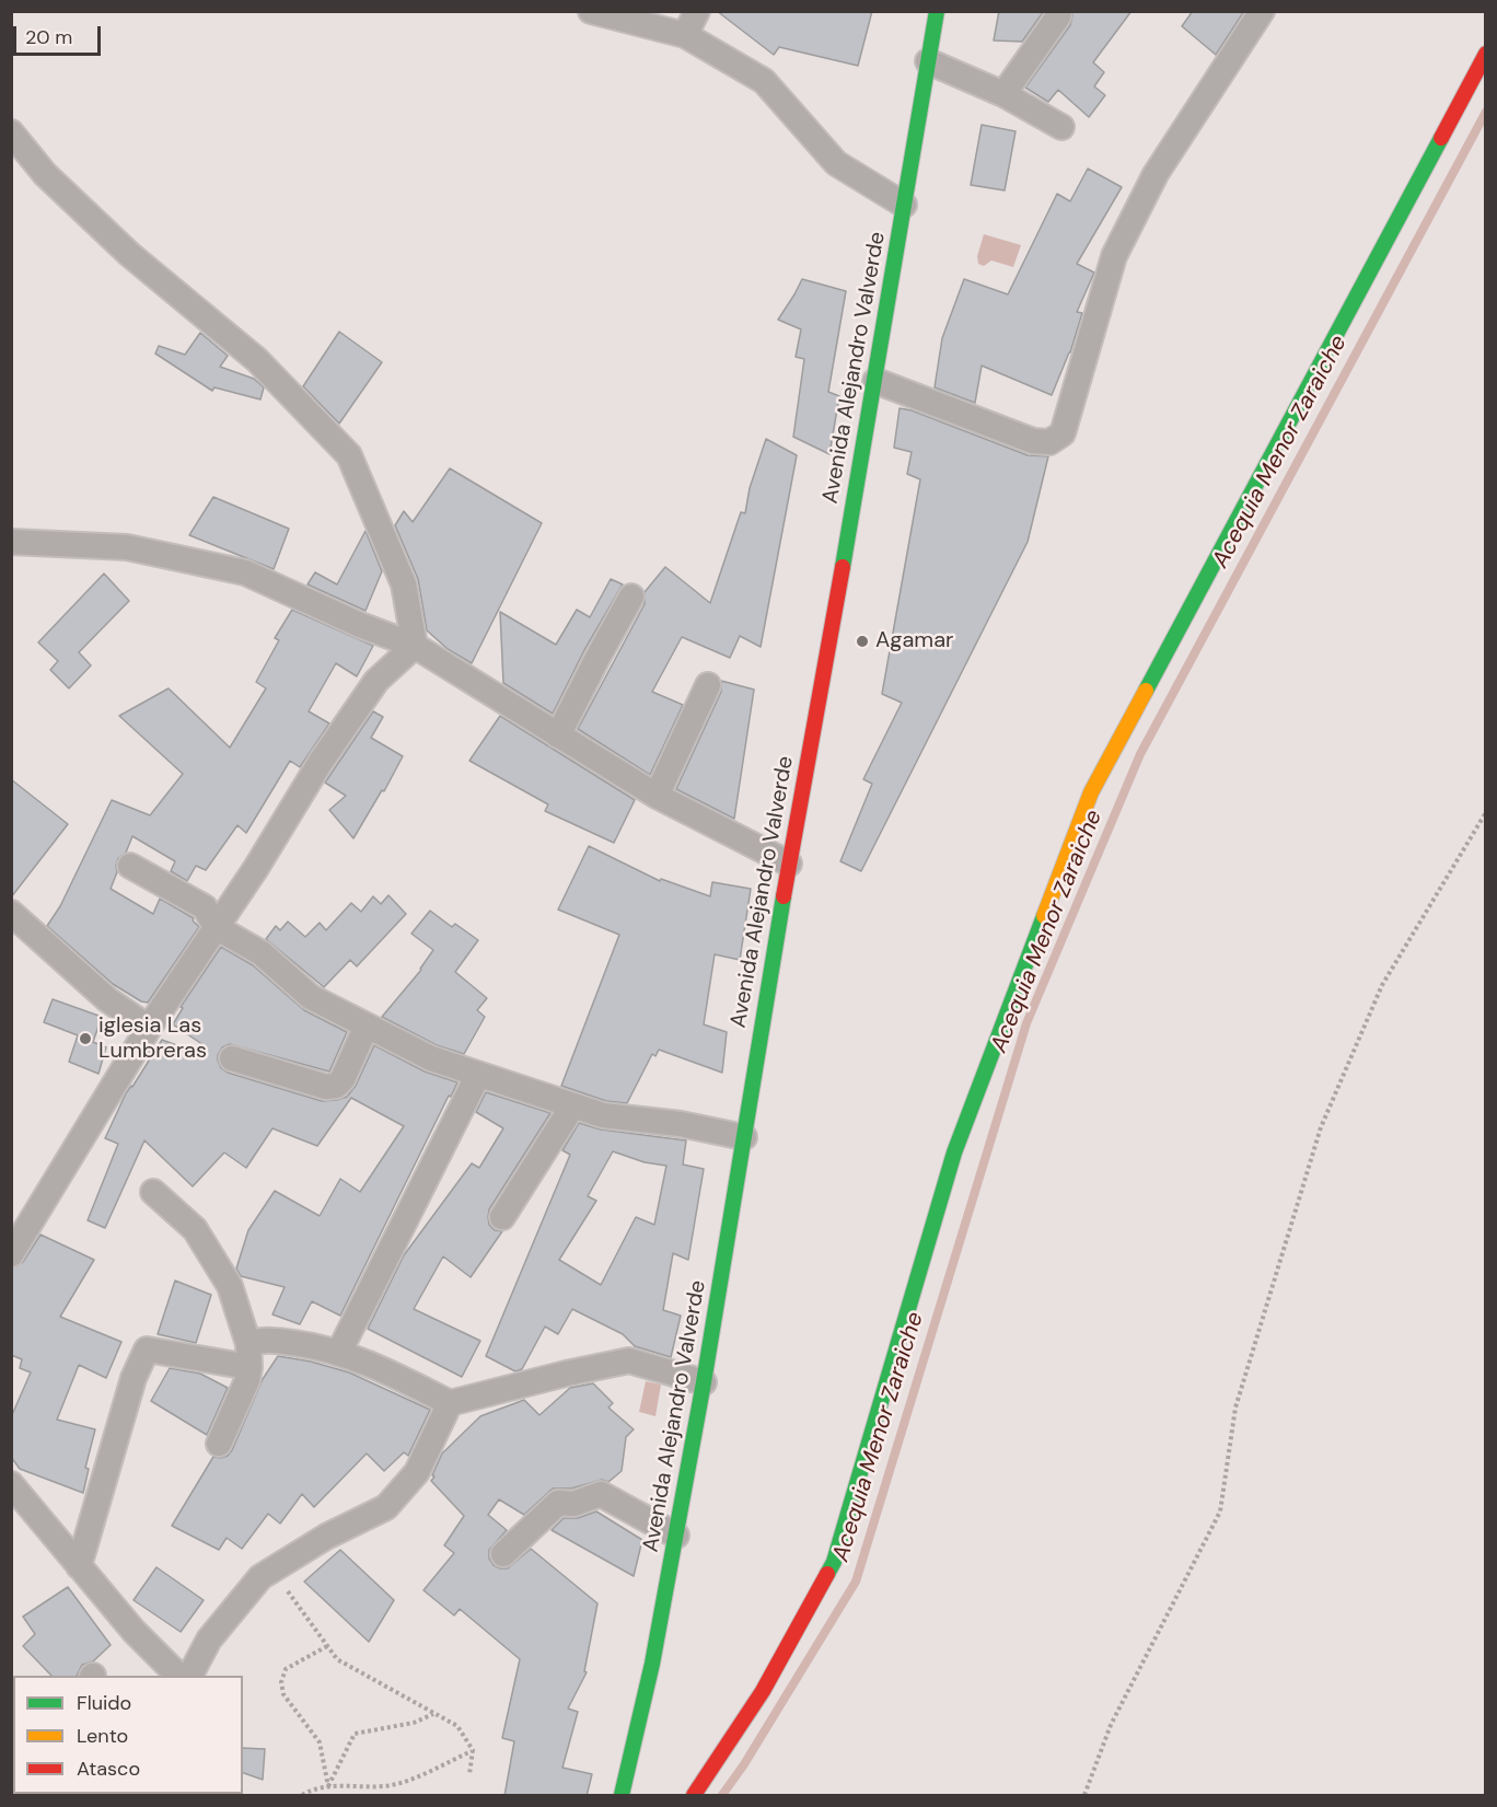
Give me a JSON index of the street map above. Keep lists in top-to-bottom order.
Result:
{
  "streets": {
    "street": ["Avenida Alejandro Valverde"]
  },
  "water": ["Acequia Menor Zaraiche"],
  "places": ["Agamar", "iglesia Las Lumbreras"],
  "legend": ["Fluido", "Lento", "Atasco"],
  "scale_bar": "20 m"
}
